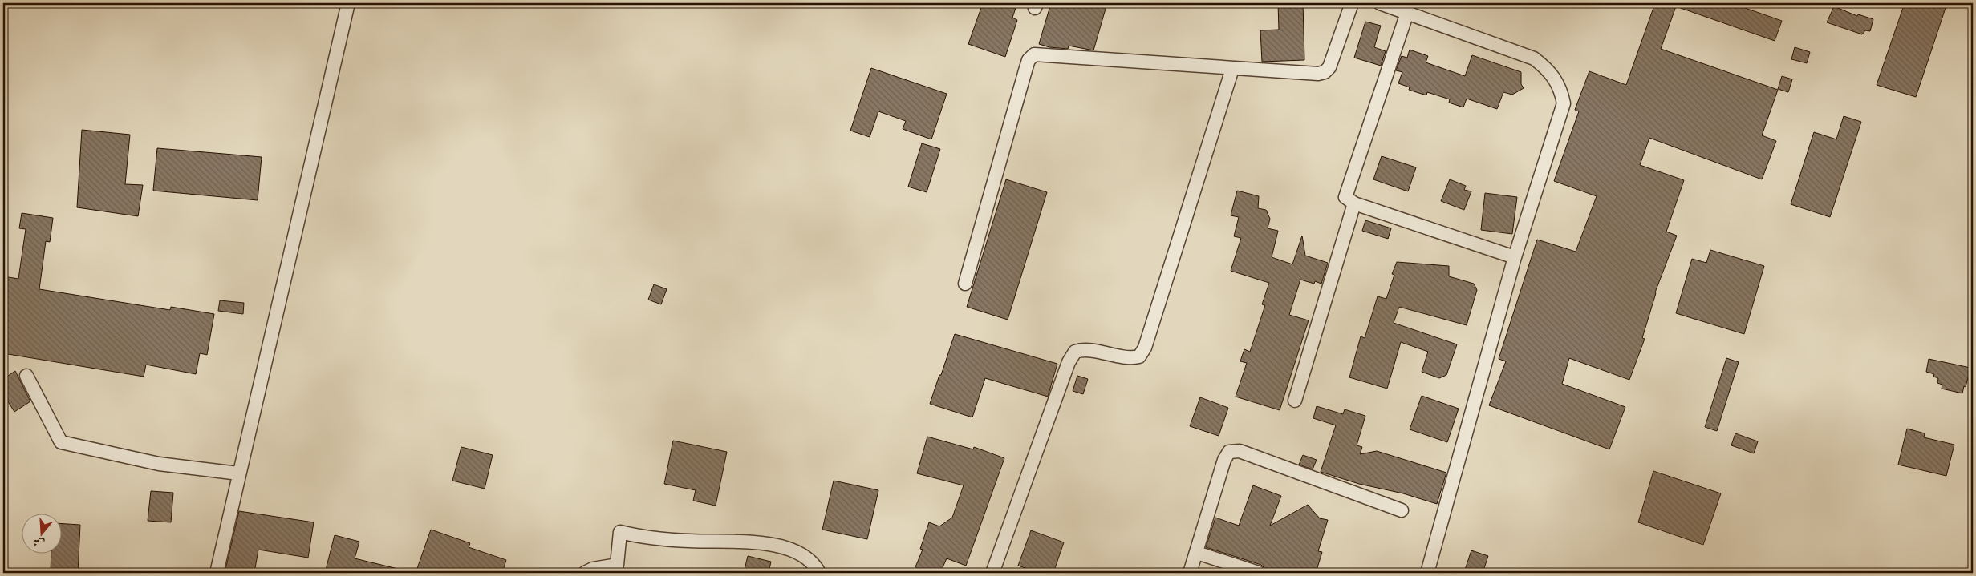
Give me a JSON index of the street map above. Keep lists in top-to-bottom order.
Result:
{
  "north": "bottom"
}
